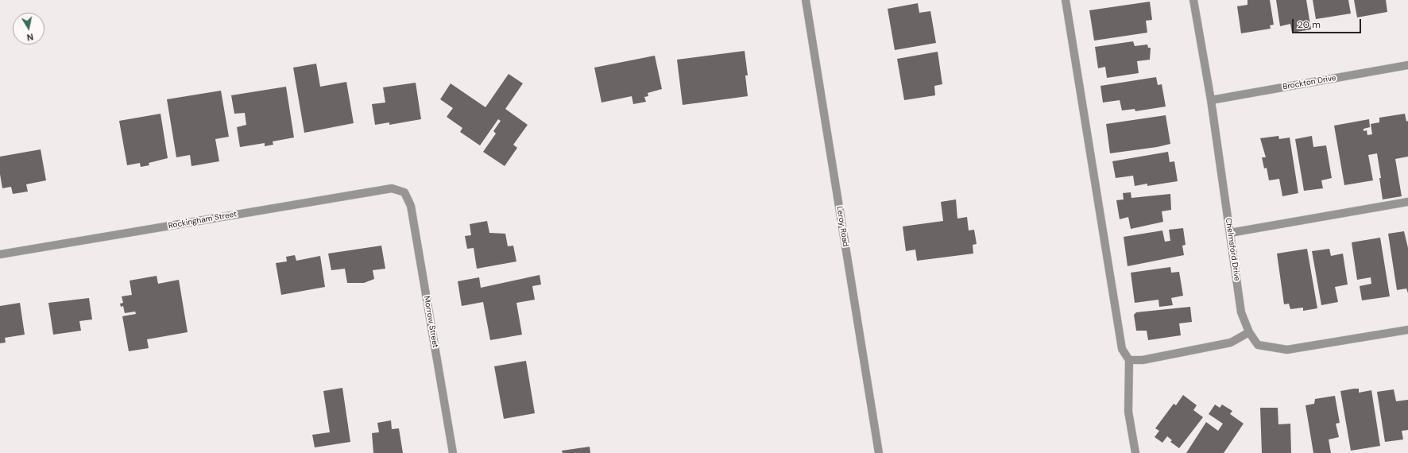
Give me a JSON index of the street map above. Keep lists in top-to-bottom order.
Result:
{
  "streets": {
    "street": [
      "Brockton Drive",
      "Rockingham Street",
      "Leroy Road",
      "Chelmsford Drive",
      "Morrow Street"
    ]
  },
  "crossings": [
    ["Brockton Drive", "Chelmsford Drive"],
    ["Rockingham Street", "Morrow Street"]
  ],
  "scale_bar": "20 m",
  "north": "bottom"
}
